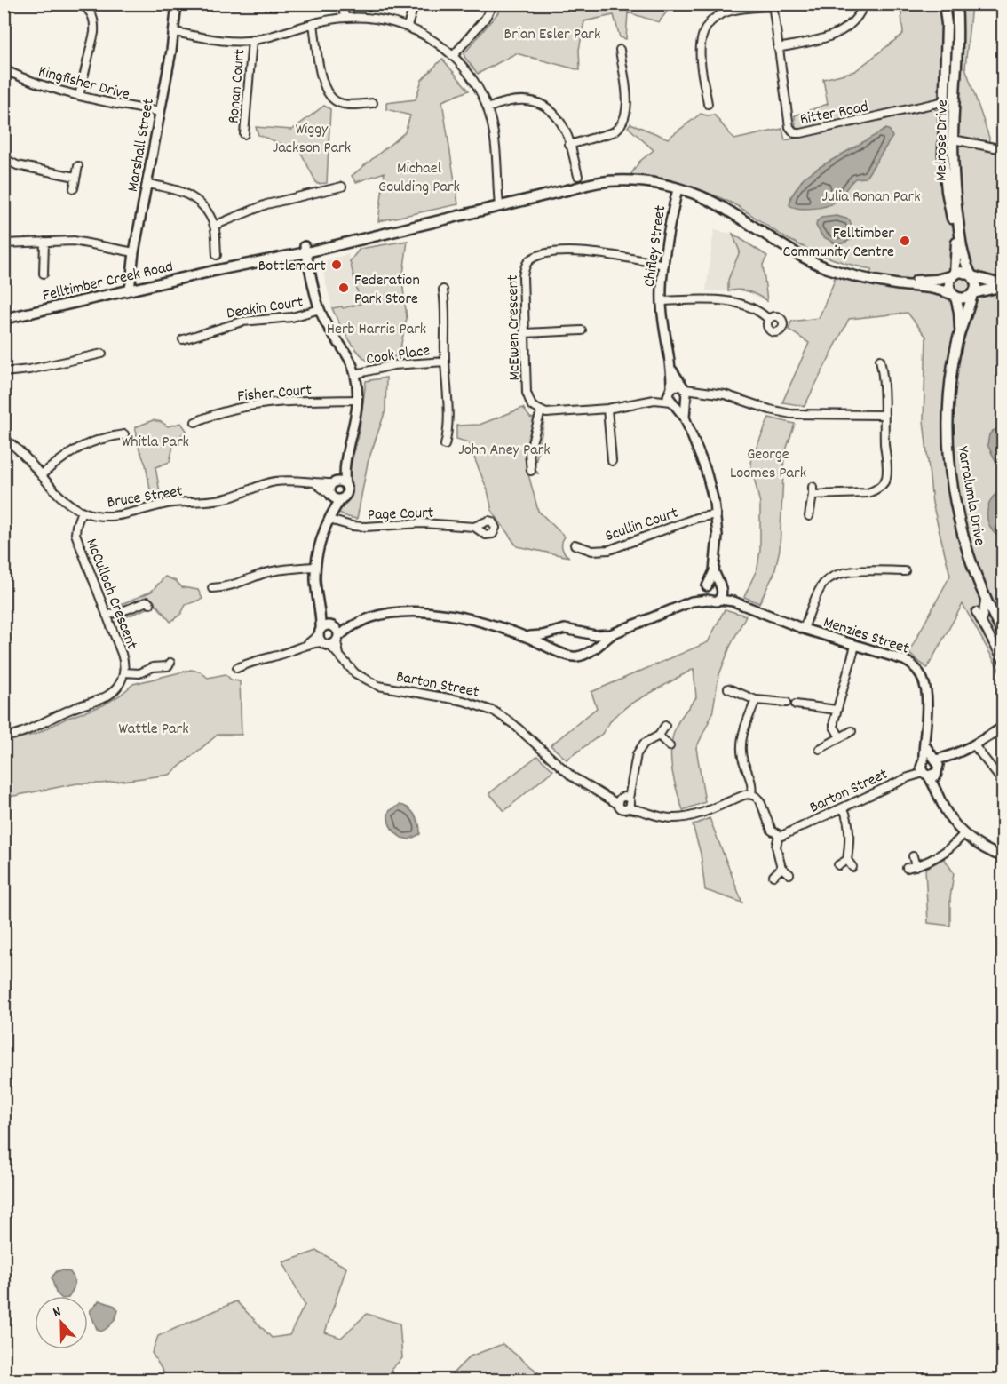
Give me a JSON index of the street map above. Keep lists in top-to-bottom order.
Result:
{
  "streets": {
    "main road": ["Melrose Drive", "Felltimber Creek Road", "Yarralumla Drive"],
    "street": [
      "Kingfisher Drive",
      "Ronan Court",
      "Ritter Road",
      "Marshall Street",
      "Chifley Street",
      "Deakin Court",
      "McEwen Crescent",
      "Cook Place",
      "Fisher Court",
      "Bruce Street",
      "Page Court",
      "Scullin Court",
      "McCulloch Crescent",
      "Menzies Street",
      "Barton Street"
    ]
  },
  "crossings": [
    ["Kingfisher Drive", "Marshall Street"],
    ["Ritter Road", "Melrose Drive"],
    ["Melrose Drive", "Felltimber Creek Road"],
    ["Melrose Drive", "Yarralumla Drive"],
    ["Marshall Street", "Felltimber Creek Road"],
    ["Chifley Street", "Felltimber Creek Road"],
    ["Chifley Street", "McEwen Crescent"],
    ["Felltimber Creek Road", "Yarralumla Drive"],
    ["Bruce Street", "McCulloch Crescent"],
    ["Menzies Street", "Barton Street"]
  ],
  "parks": [
    "Brian Esler Park",
    "Wiggy Jackson Park",
    "Michael Goulding Park",
    "Julia Ronan Park",
    "Herb Harris Park",
    "Whitla Park",
    "John Aney Park",
    "George Loomes Park",
    "Wattle Park"
  ],
  "places": ["Felltimber Community Centre", "Bottlemart", "Federation Park Store"],
  "north": "top"
}
